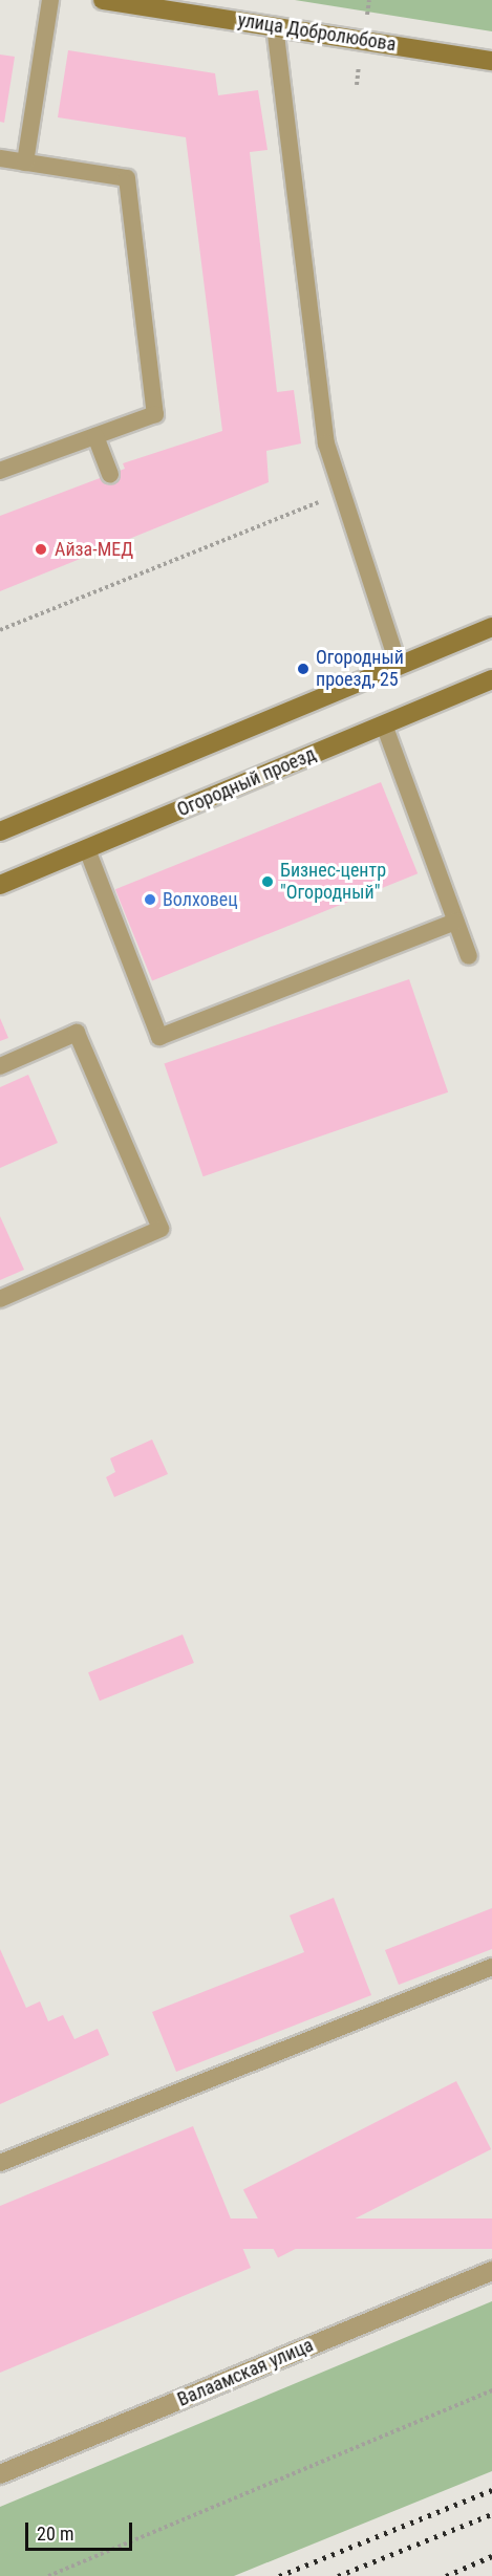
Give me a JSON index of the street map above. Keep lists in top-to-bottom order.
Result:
{
  "streets": {
    "main road": ["улица Добролюбова", "Огородный проезд"],
    "street": ["Валаамская улица"]
  },
  "places": [
    "Айза-МЕД",
    "Огородный проезд, 25",
    "Бизнес-центр \"Огородный\"",
    "Волховец"
  ],
  "scale_bar": "20 m"
}
